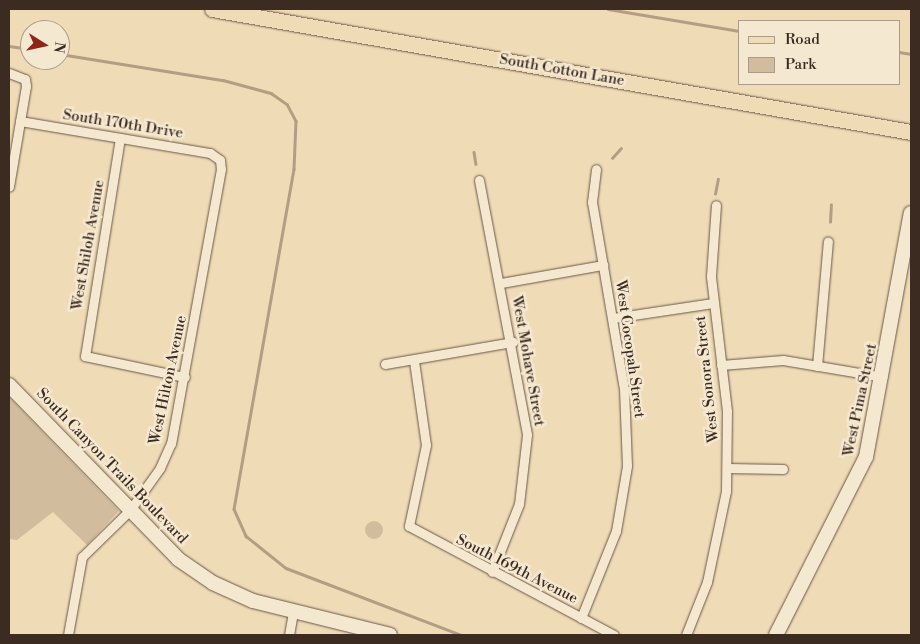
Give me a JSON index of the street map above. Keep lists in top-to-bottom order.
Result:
{
  "streets": {
    "main road": ["South Cotton Lane"],
    "street": [
      "South 170th Drive",
      "West Shiloh Avenue",
      "West Cocopah Street",
      "West Mohave Street",
      "West Sonora Street",
      "West Hilton Avenue",
      "West Pima Street",
      "South Canyon Trails Boulevard",
      "South 169th Avenue"
    ]
  },
  "crossings": [
    ["South 170th Drive", "West Shiloh Avenue"],
    ["South 170th Drive", "West Hilton Avenue"],
    ["West Shiloh Avenue", "West Hilton Avenue"],
    ["West Cocopah Street", "South 169th Avenue"],
    ["West Mohave Street", "South 169th Avenue"],
    ["West Hilton Avenue", "South Canyon Trails Boulevard"]
  ],
  "legend": ["Road", "Park"],
  "north": "right"
}
